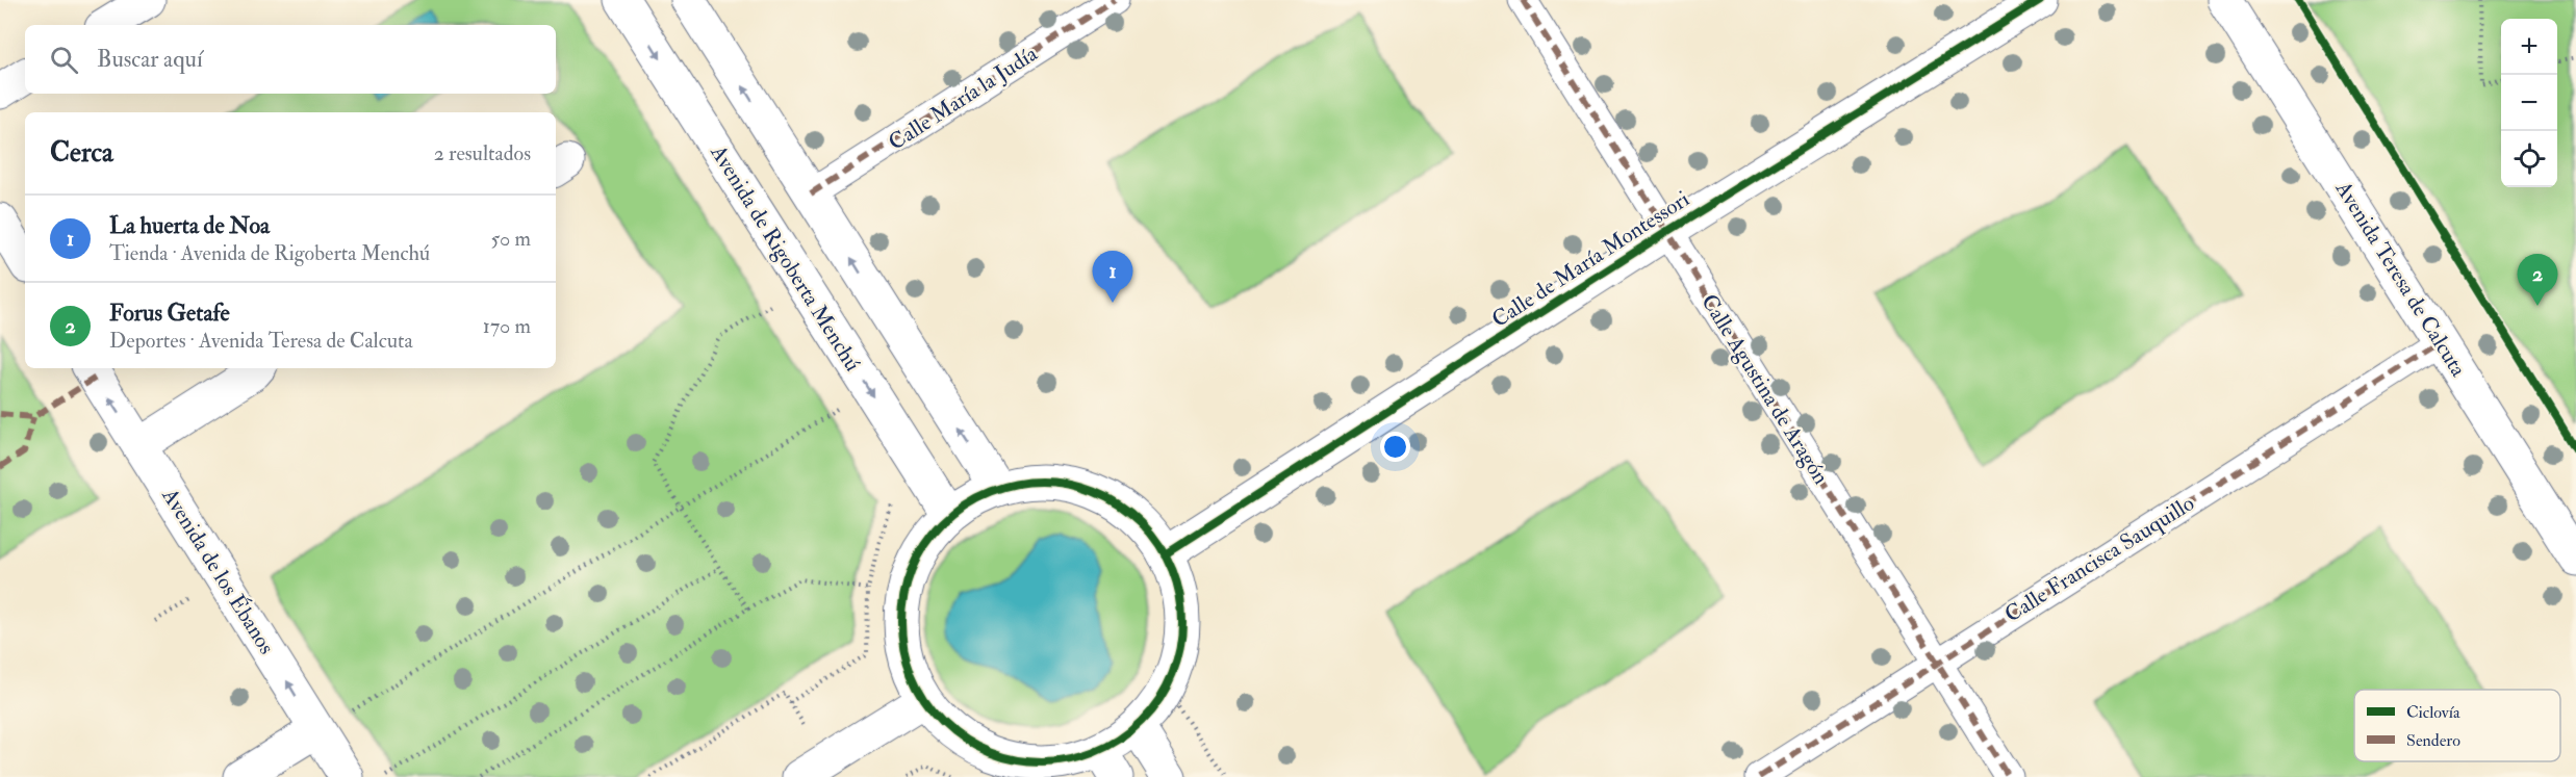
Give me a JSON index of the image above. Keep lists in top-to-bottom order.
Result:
{
  "streets": {
    "street": [
      "Calle María la Judía",
      "Avenida de Rigoberta Menchú",
      "Calle de María Montessori",
      "Avenida Teresa de Calcuta",
      "Calle Agustina de Aragón",
      "Calle Francisca Sauquillo",
      "Avenida de los Ébanos"
    ]
  },
  "crossings": [
    ["Calle de María Montessori", "Calle Agustina de Aragón"],
    ["Avenida Teresa de Calcuta", "Calle Francisca Sauquillo"],
    ["Calle Agustina de Aragón", "Calle Francisca Sauquillo"]
  ],
  "one_way": ["Avenida de los Ébanos"],
  "legend": ["Ciclovía", "Sendero"],
  "page": {
    "map_buttons": ["+", "−"],
    "search": "Buscar aquí",
    "heading": ["Cerca", "2 resultados"],
    "list": [
      {
        "mark": "1",
        "name": "La huerta de Noa",
        "note": "Tienda · Avenida de Rigoberta Menchú",
        "value": "50 m"
      },
      {
        "mark": "2",
        "name": "Forus Getafe",
        "note": "Deportes · Avenida Teresa de Calcuta",
        "value": "170 m"
      }
    ],
    "pins": ["1", "2"]
  }
}
